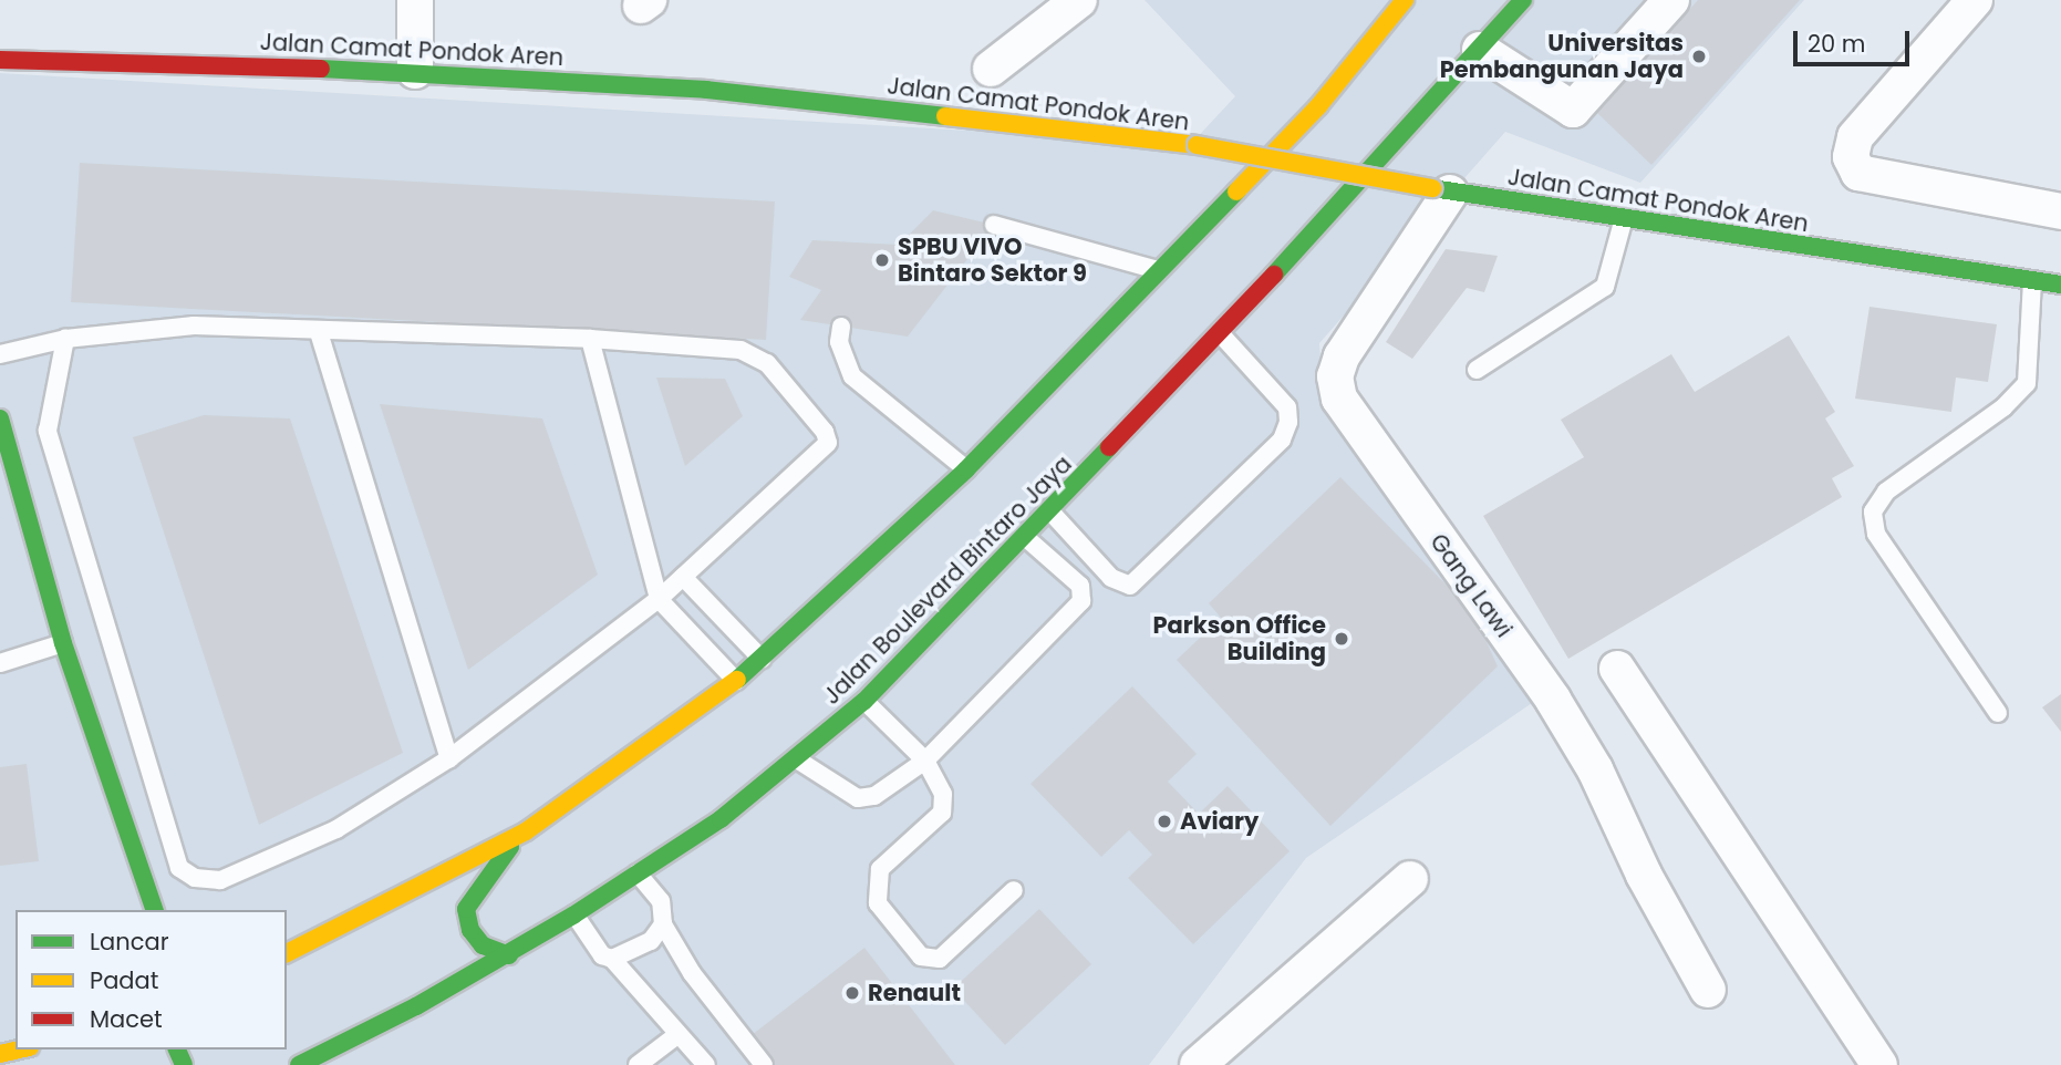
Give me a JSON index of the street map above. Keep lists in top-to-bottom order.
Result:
{
  "streets": {
    "main road": ["Jalan Camat Pondok Aren", "Jalan Boulevard Bintaro Jaya"],
    "street": ["Gang Lawi"]
  },
  "crossings": [
    ["Jalan Camat Pondok Aren", "Gang Lawi"]
  ],
  "places": [
    "Universitas Pembangunan Jaya",
    "SPBU VIVO Bintaro Sektor 9",
    "Parkson Office Building",
    "Aviary",
    "Renault"
  ],
  "legend": ["Lancar", "Padat", "Macet"],
  "scale_bar": "20 m"
}
